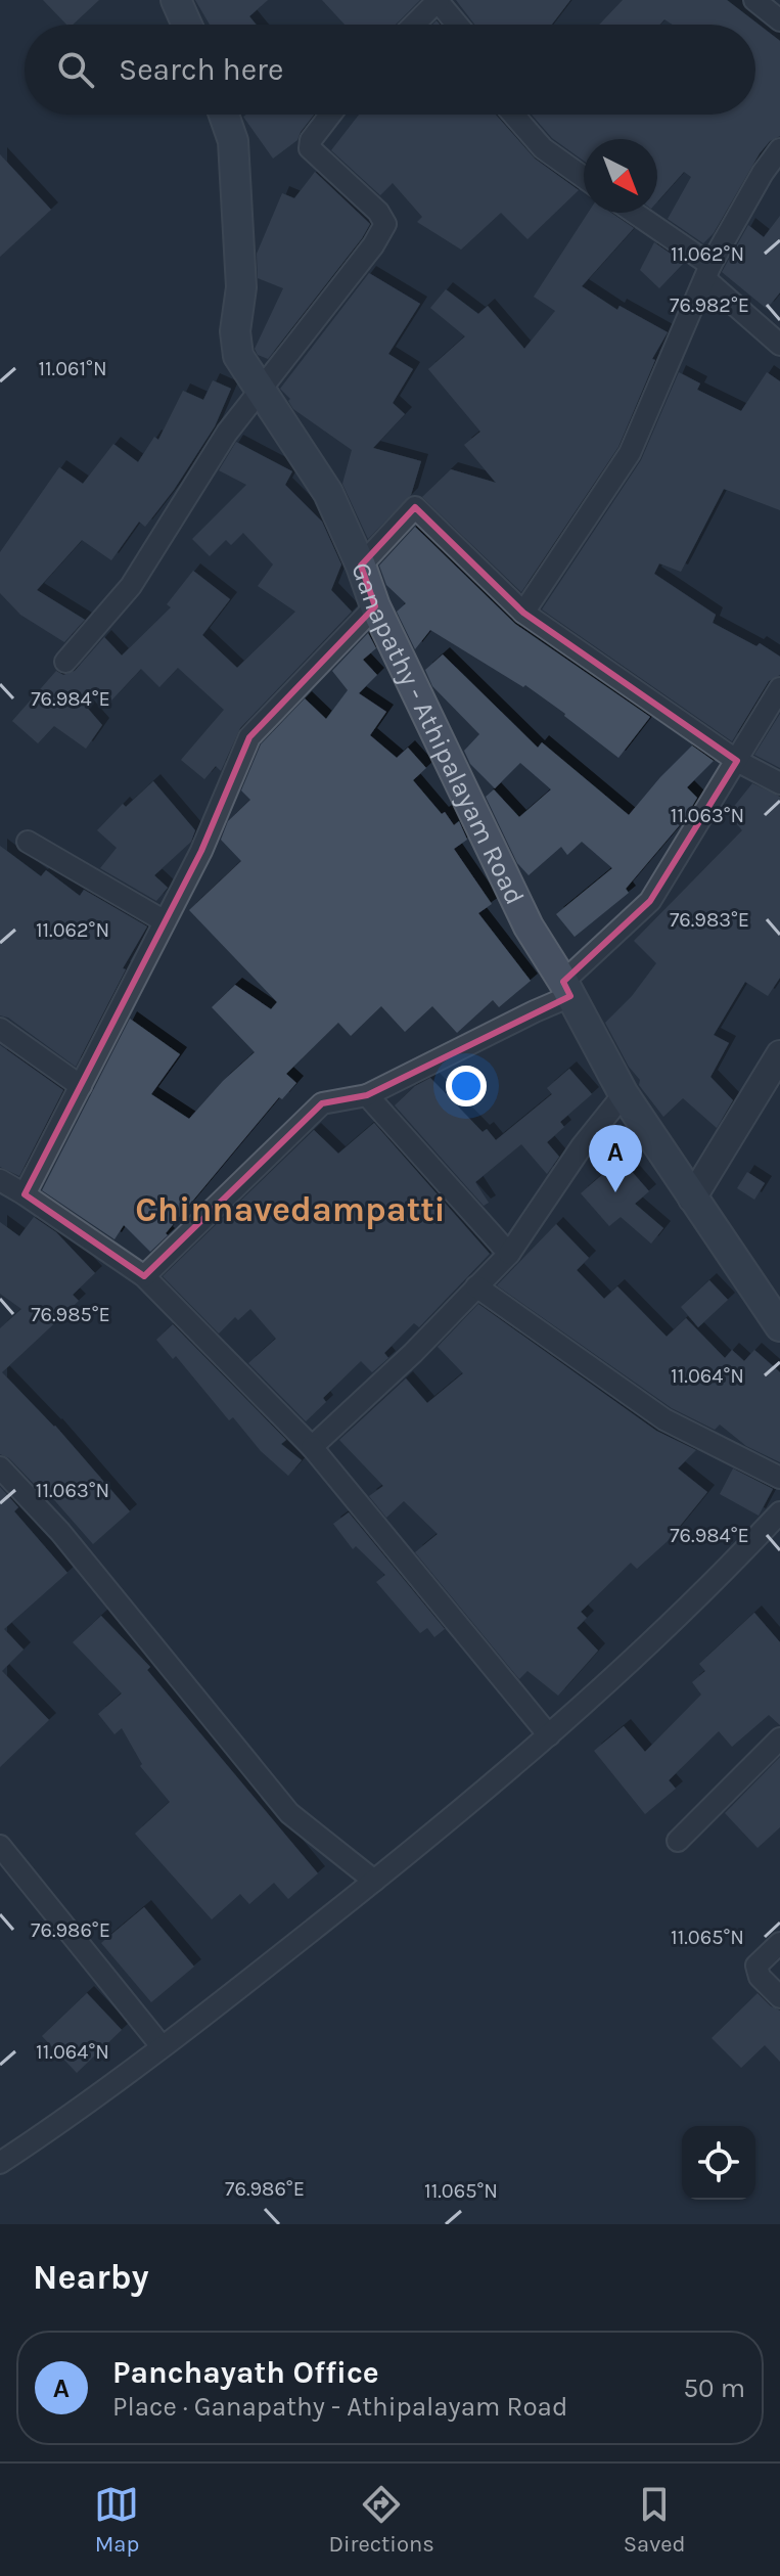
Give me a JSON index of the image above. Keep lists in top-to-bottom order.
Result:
{
  "streets": {
    "main road": ["Ganapathy - Athipalayam Road"]
  },
  "districts": ["Chinnavedampatti"],
  "north": "bottom right",
  "page": {
    "search": "Search here",
    "pins": "A",
    "heading": "Nearby",
    "list": [
      {
        "mark": "A",
        "name": "Panchayath Office",
        "note": "Place · Ganapathy - Athipalayam Road",
        "value": "50 m"
      }
    ],
    "nav": ["Map", "Directions", "Saved"]
  },
  "coordinates": [
    "11.062°N",
    "76.982°E",
    "11.061°N",
    "76.984°E",
    "11.063°N",
    "76.983°E",
    "76.985°E",
    "11.064°N",
    "76.986°E",
    "11.065°N"
  ]
}
